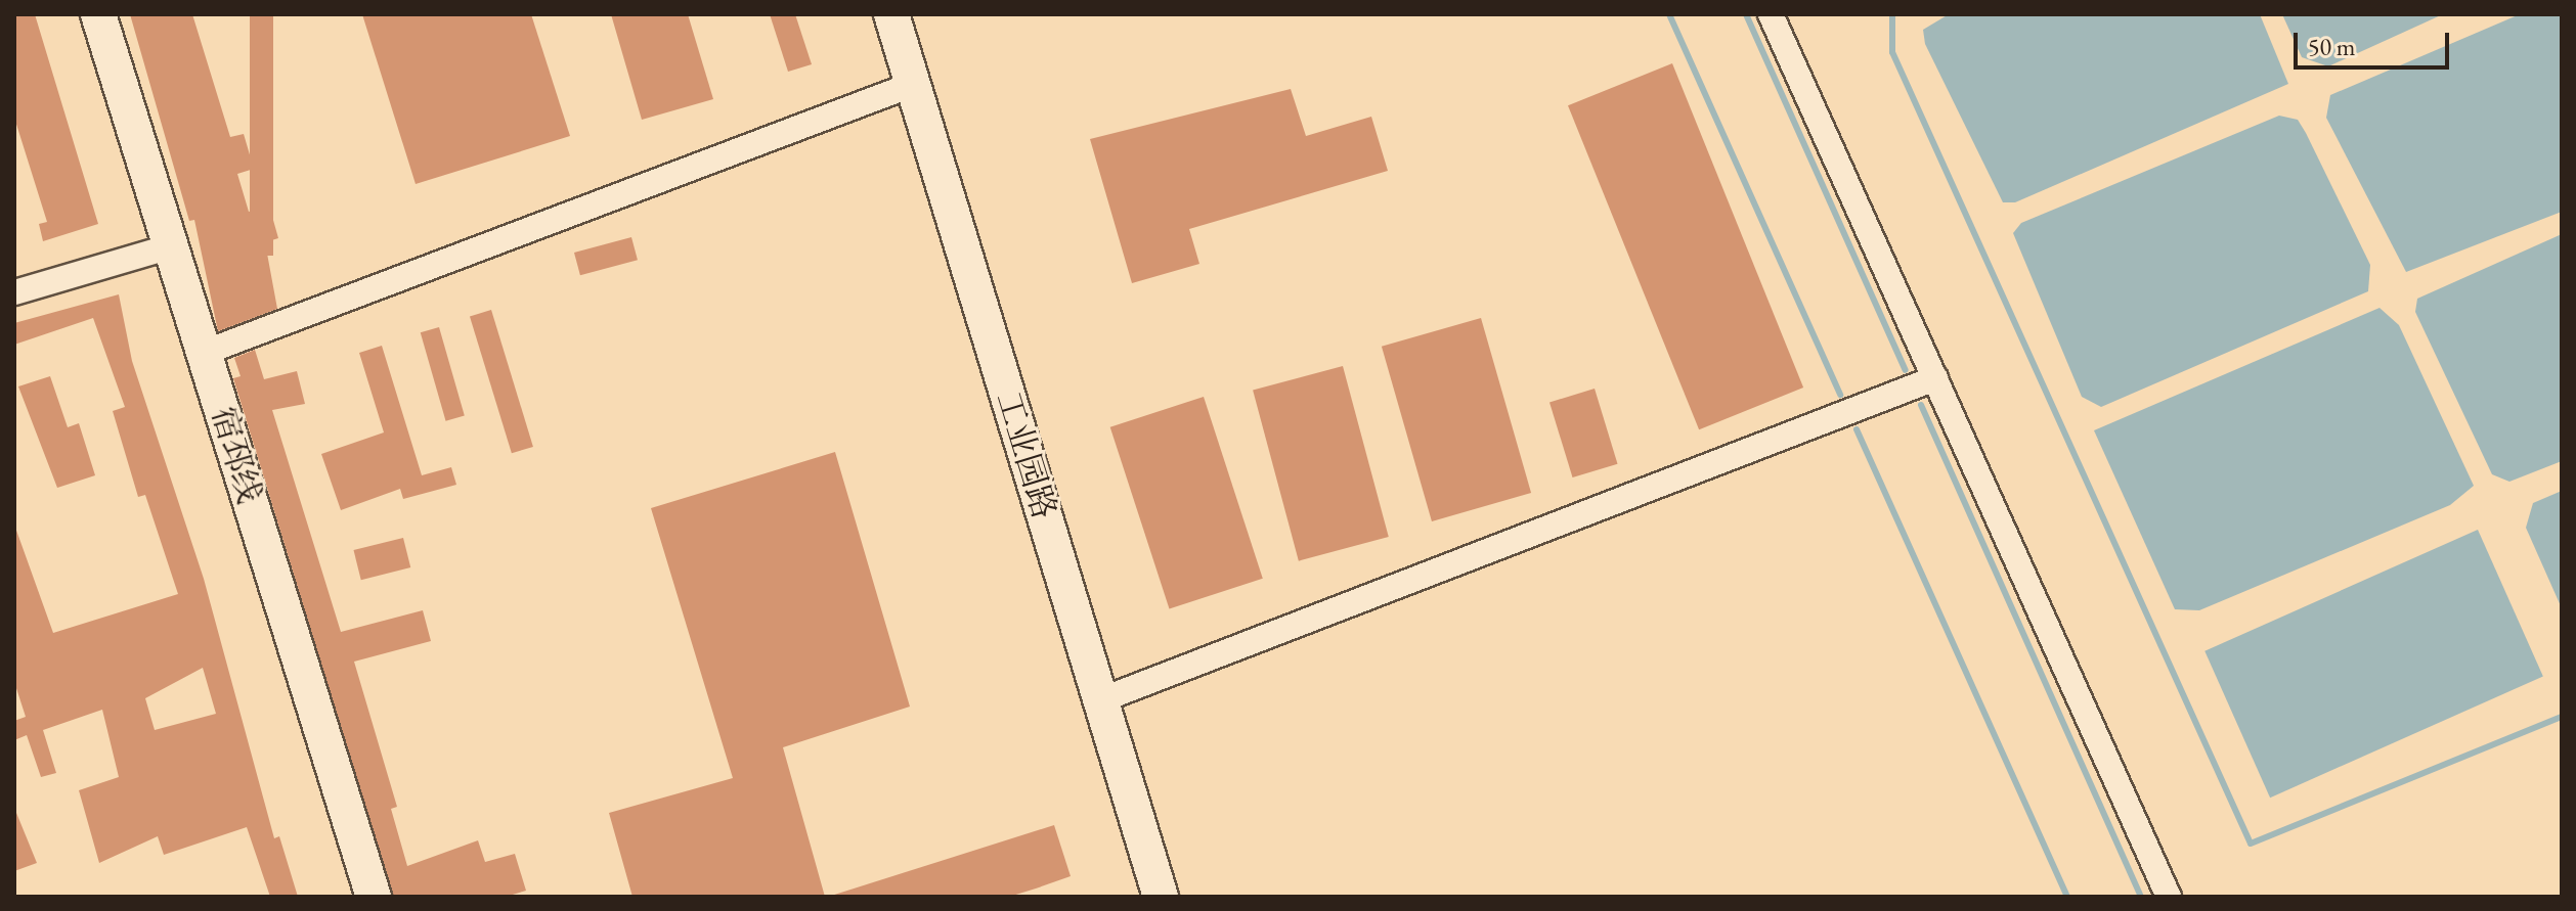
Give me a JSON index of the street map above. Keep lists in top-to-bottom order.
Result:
{
  "streets": {
    "street": ["宿邳线", "工业园路"]
  },
  "scale_bar": "50 m"
}
